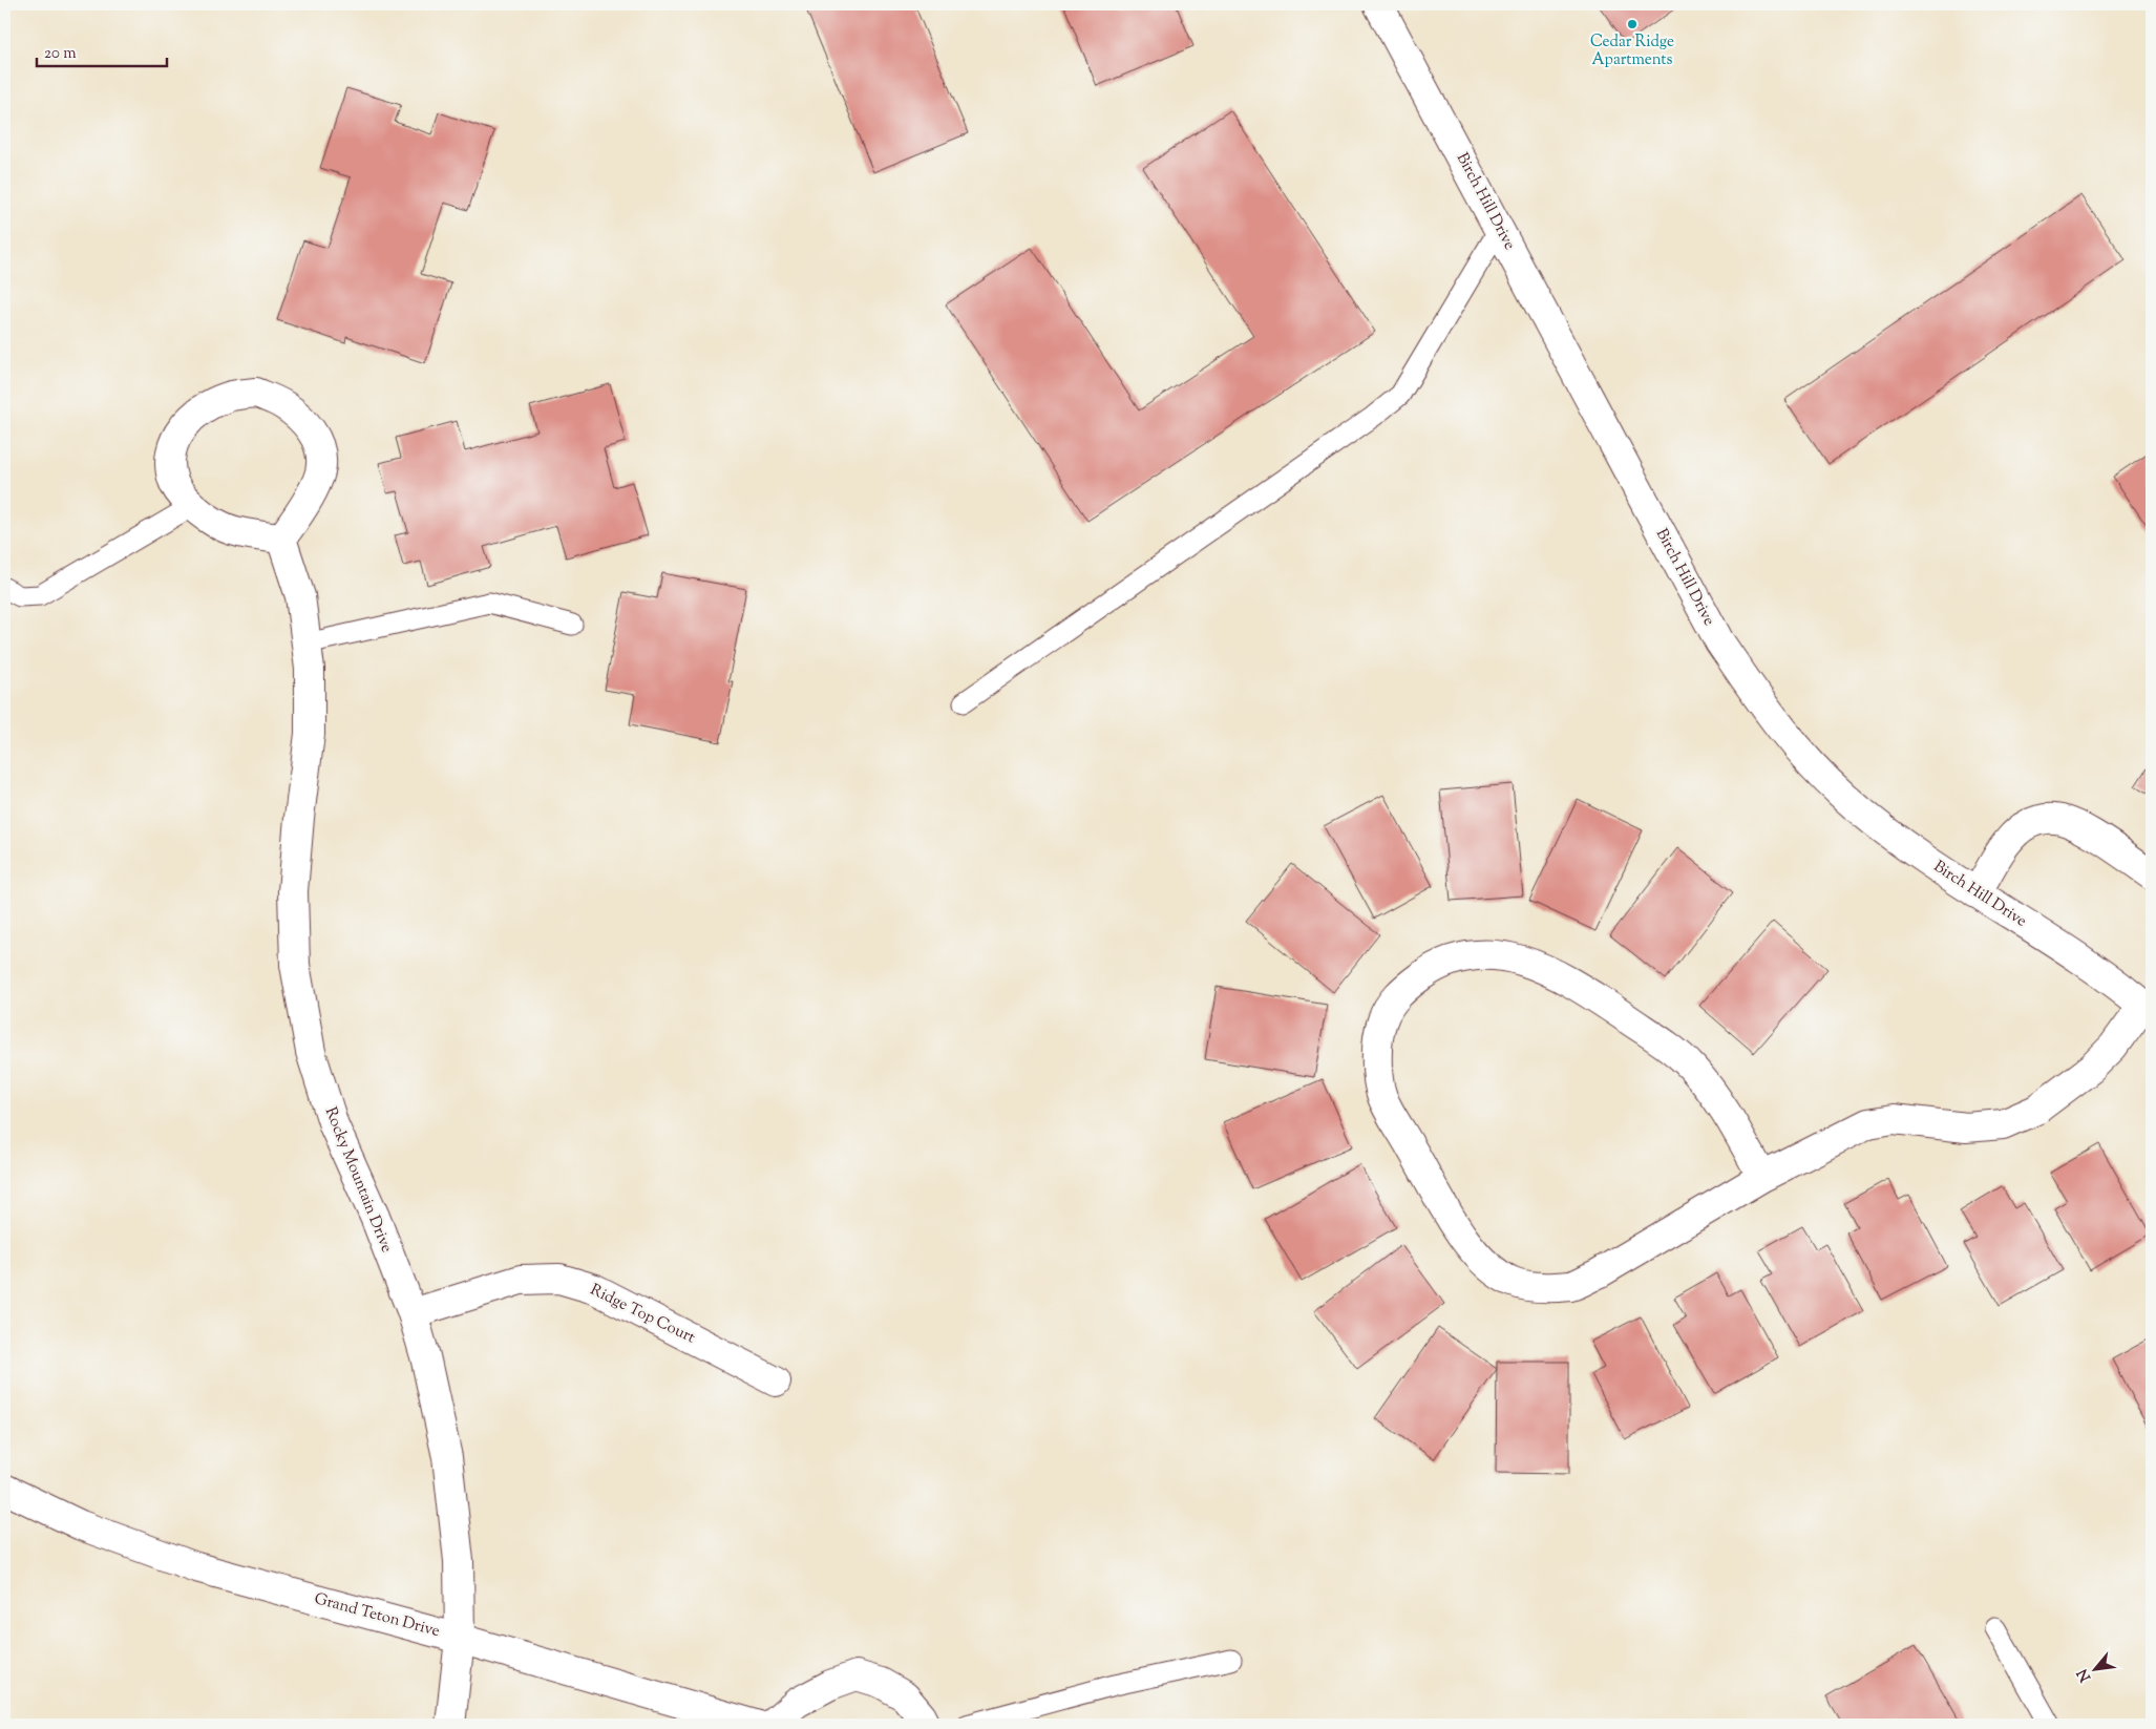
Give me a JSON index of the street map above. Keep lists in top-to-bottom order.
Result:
{
  "streets": {
    "street": [
      "Birch Hill Drive",
      "Rocky Mountain Drive",
      "Ridge Top Court",
      "Grand Teton Drive"
    ]
  },
  "crossings": [
    ["Rocky Mountain Drive", "Ridge Top Court"],
    ["Rocky Mountain Drive", "Grand Teton Drive"]
  ],
  "places": ["Cedar Ridge Apartments"],
  "scale_bar": "20 m",
  "north": "bottom left"
}
